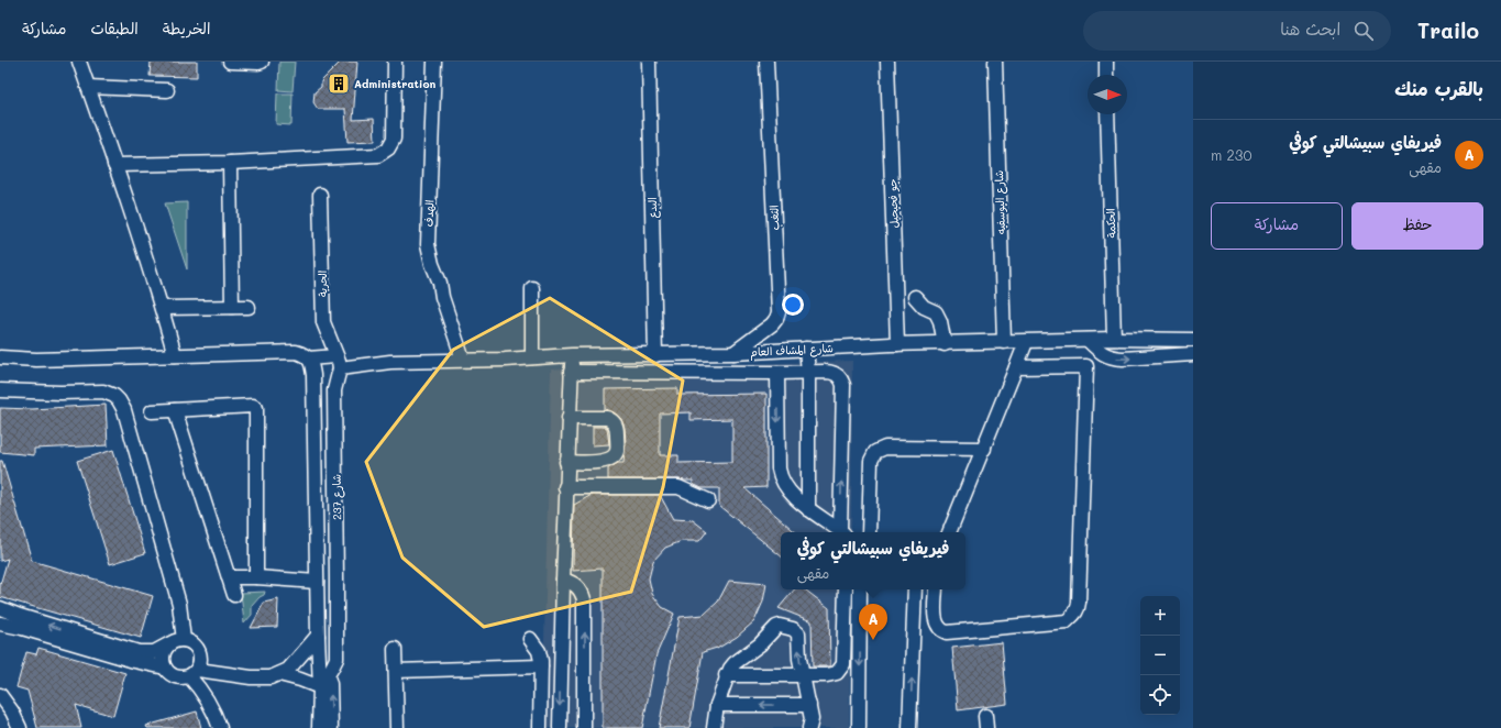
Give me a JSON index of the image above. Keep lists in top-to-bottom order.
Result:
{
  "streets": {
    "street": [
      "شارع اليوسفيه",
      "جو فحيحيل",
      "البدع",
      "الهدف",
      "الثغب",
      "الحكمة",
      "الحرية",
      "شارع المشاف العام",
      "شارع 237"
    ]
  },
  "crossings": [
    ["شارع اليوسفيه", "شارع المشاف العام"],
    ["جو فحيحيل", "شارع المشاف العام"],
    ["البدع", "شارع المشاف العام"],
    ["الهدف", "شارع المشاف العام"],
    ["الثغب", "شارع المشاف العام"],
    ["الحكمة", "شارع المشاف العام"],
    ["الحرية", "شارع المشاف العام"],
    ["الحرية", "شارع 237"],
    ["شارع المشاف العام", "شارع 237"]
  ],
  "places": {
    "building": ["Administration"]
  },
  "north": "right",
  "page": {
    "header": "Trailo",
    "search": "ابحث هنا",
    "nav": ["الخريطة", "الطبقات", "مشاركة"],
    "heading": "بالقرب منك",
    "list": [
      {
        "mark": "A",
        "name": "فيريفاي سبيشالتي كوفي",
        "note": "مقهى",
        "value": "230 m"
      }
    ],
    "buttons": ["حفظ", "مشاركة"],
    "popup": ["فيريفاي سبيشالتي كوفي", "مقهى"],
    "map_buttons": ["+", "−"],
    "pins": "A"
  }
}
